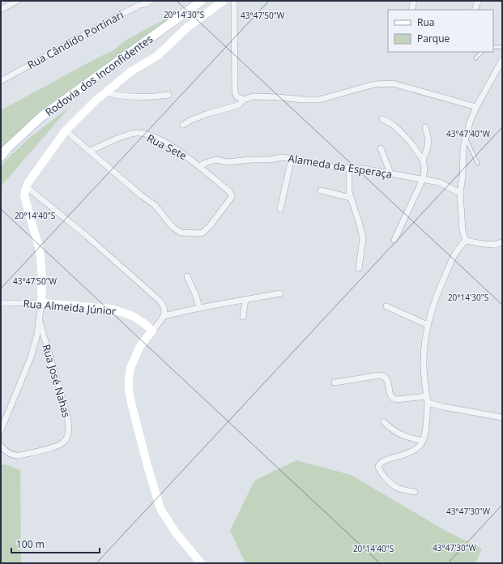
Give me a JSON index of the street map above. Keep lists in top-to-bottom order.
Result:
{
  "streets": {
    "main road": ["Rodovia dos Inconfidentes"],
    "street": [
      "Rua Cândido Portinari",
      "Rua Sete",
      "Alameda da Esperaça",
      "Rua Almeida Júnior",
      "Rua José Nahas"
    ]
  },
  "crossings": [
    ["Rua Sete", "Alameda da Esperaça"]
  ],
  "legend": ["Rua", "Parque"],
  "scale_bar": "100 m",
  "coordinates": [
    "20°14'30\"S",
    "43°47'50\"W",
    "43°47'40\"W",
    "20°14'40\"S",
    "43°47'30\"W"
  ]
}
